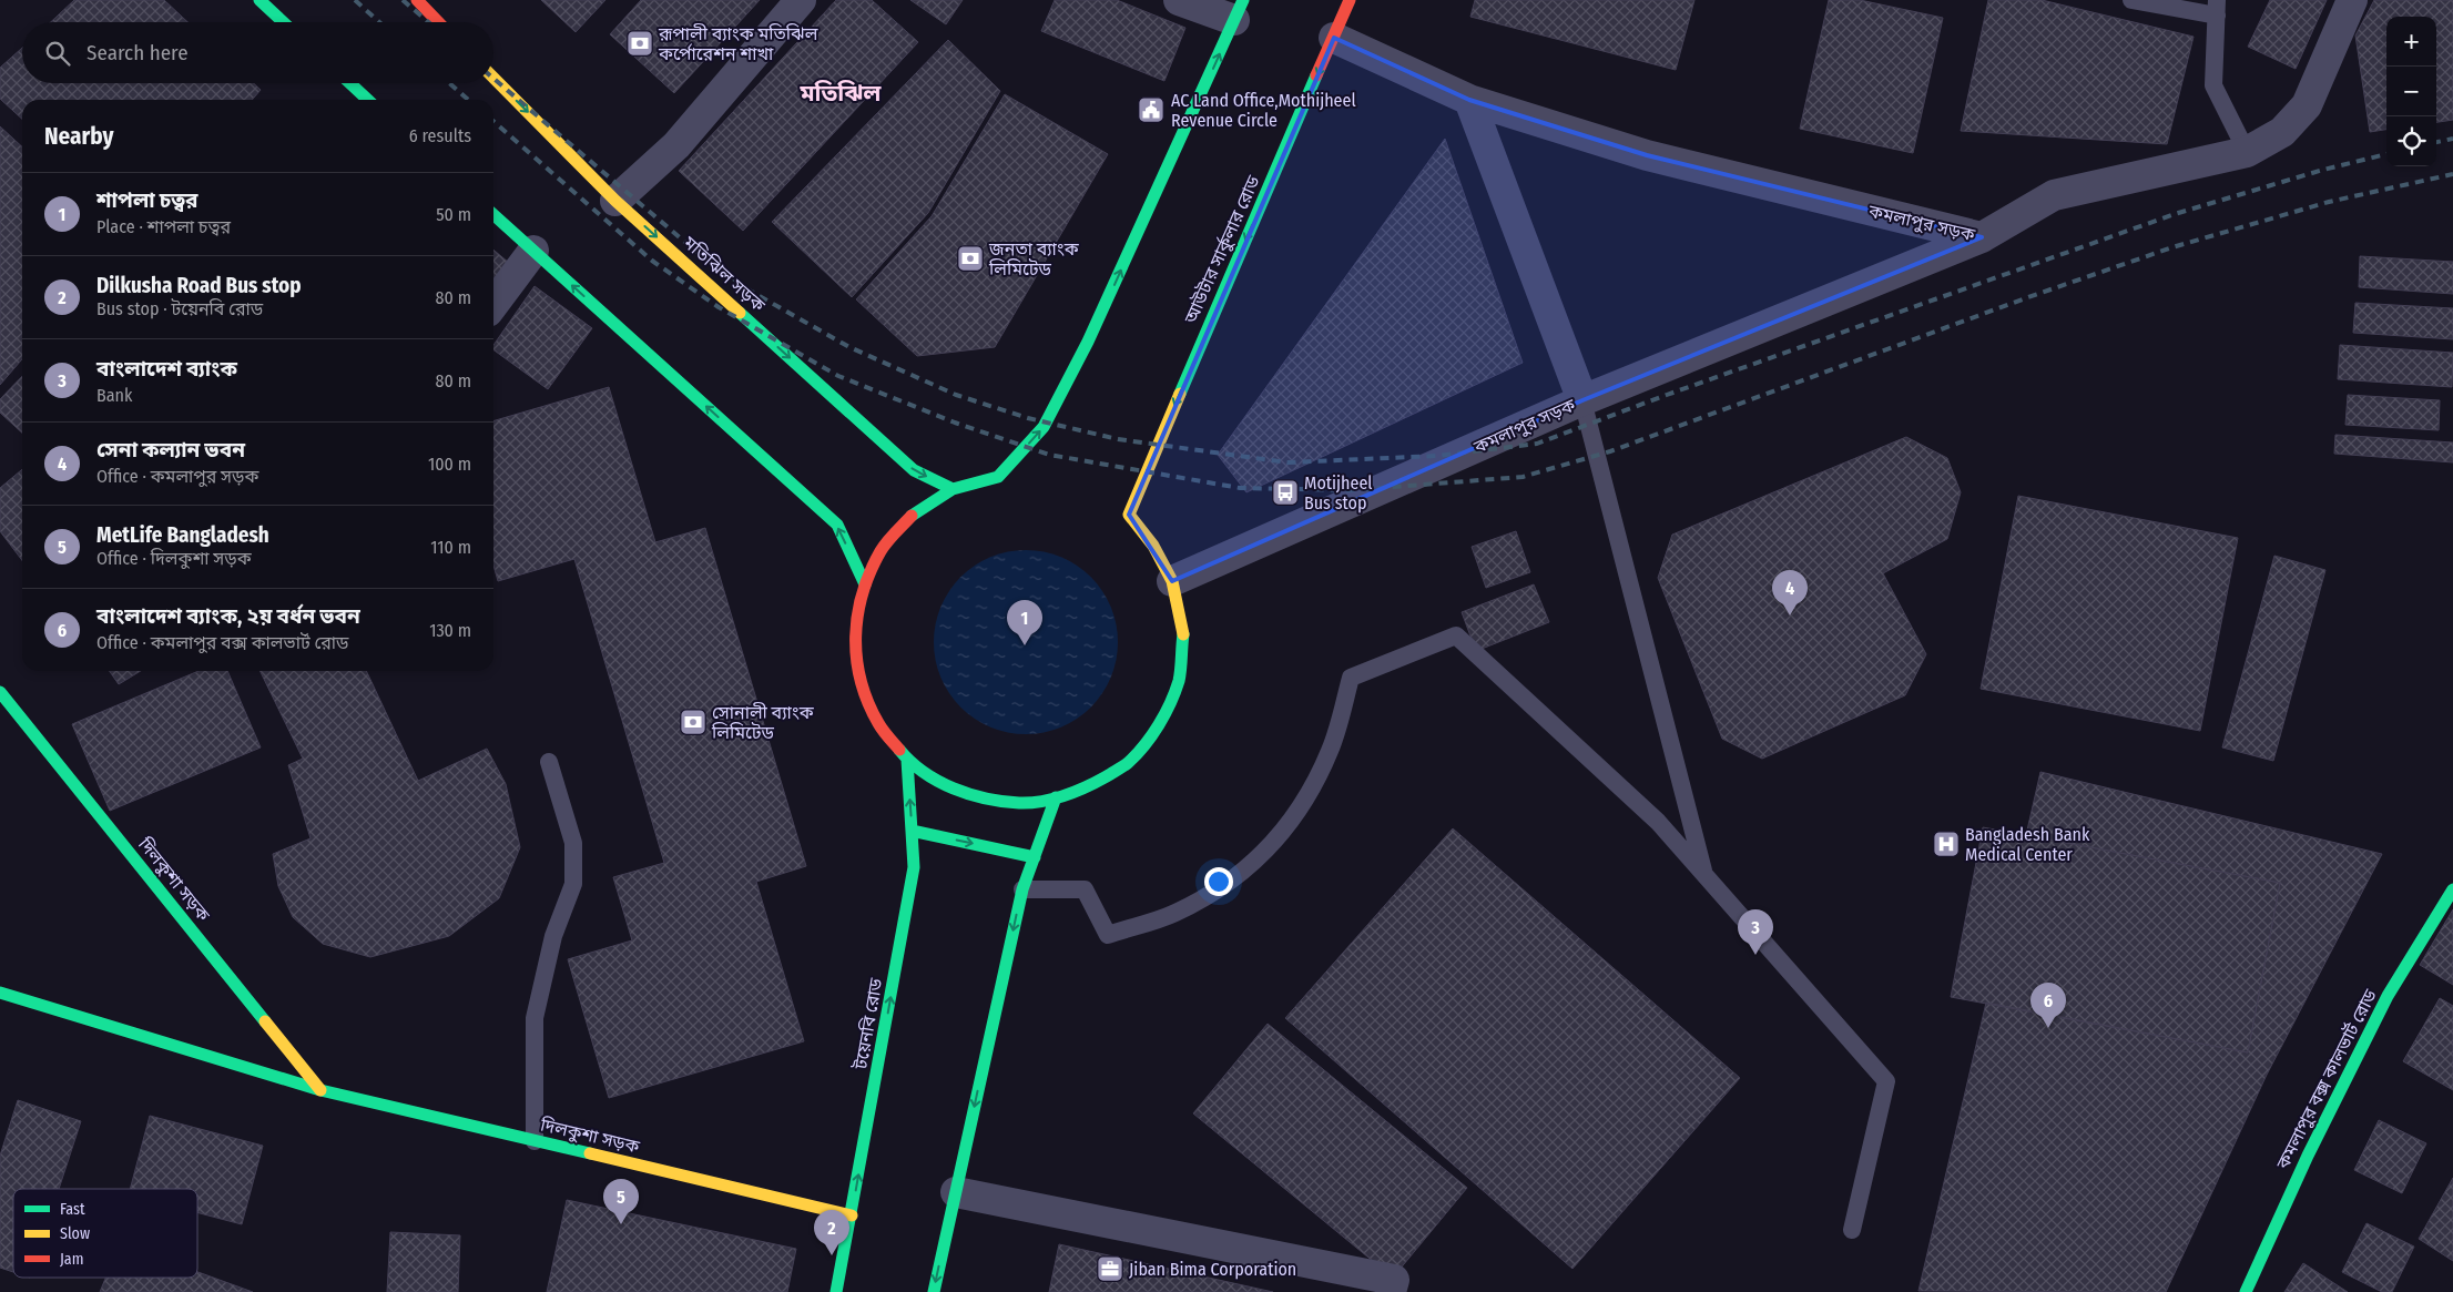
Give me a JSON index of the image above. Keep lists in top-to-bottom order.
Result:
{
  "streets": {
    "main road": [
      "আউটার সার্কুলার রোড",
      "মতিঝিল সড়ক",
      "দিলকুশা সড়ক",
      "টয়েনবি রোড",
      "কমলাপুর বক্স কালভার্ট রোড"
    ],
    "street": ["কমলাপুর সড়ক"]
  },
  "crossings": [
    ["কমলাপুর সড়ক", "আউটার সার্কুলার রোড"],
    ["দিলকুশা সড়ক", "টয়েনবি রোড"]
  ],
  "districts": ["মতিঝিল"],
  "places": {
    "bank": ["রূপালী ব্যাংক মতিঝিল কর্পোরেশন শাখা", "জনতা ব্যাংক লিমিটেড", "সোনালী ব্যাংক লিমিটেড"],
    "public building": ["AC Land Office,Mothijheel Revenue Circle"],
    "bus stop": ["Motijheel Bus stop"],
    "hospital": ["Bangladesh Bank Medical Center"],
    "office": ["Jiban Bima Corporation"]
  },
  "legend": ["Fast", "Slow", "Jam"],
  "page": {
    "map_buttons": ["+", "−"],
    "search": "Search here",
    "heading": ["Nearby", "6 results"],
    "list": [
      {
        "mark": "1",
        "name": "শাপলা চত্বর",
        "note": "Place · শাপলা চত্বর",
        "value": "50 m"
      },
      {
        "mark": "2",
        "name": "Dilkusha Road Bus stop",
        "note": "Bus stop · টয়েনবি রোড",
        "value": "80 m"
      },
      {
        "mark": "3",
        "name": "বাংলাদেশ ব্যাংক",
        "note": "Bank",
        "value": "80 m"
      },
      {
        "mark": "4",
        "name": "সেনা কল্যান ভবন",
        "note": "Office · কমলাপুর সড়ক",
        "value": "100 m"
      },
      {
        "mark": "5",
        "name": "MetLife Bangladesh",
        "note": "Office · দিলকুশা সড়ক",
        "value": "110 m"
      },
      {
        "mark": "6",
        "name": "বাংলাদেশ ব্যাংক, ২য় বর্ধন ভবন",
        "note": "Office · কমলাপুর বক্স কালভার্ট রোড",
        "value": "130 m"
      }
    ],
    "pins": [
      "4",
      "1",
      "3",
      "6",
      "5",
      "2"
    ]
  }
}
